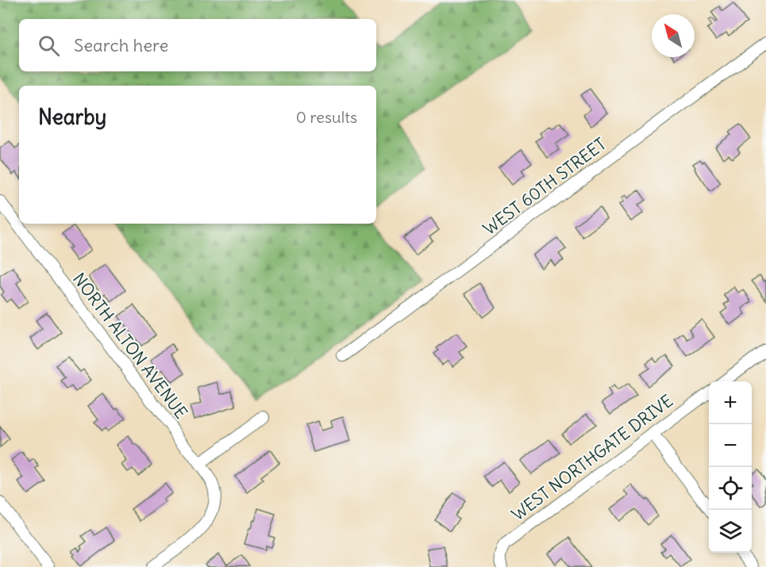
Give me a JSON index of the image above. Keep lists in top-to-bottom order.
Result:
{
  "streets": {
    "street": ["WEST 60TH STREET", "NORTH ALTON AVENUE", "WEST NORTHGATE DRIVE"]
  },
  "north": "top left",
  "page": {
    "search": "Search here",
    "heading": ["Nearby", "0 results"],
    "map_buttons": ["+", "−"]
  }
}
